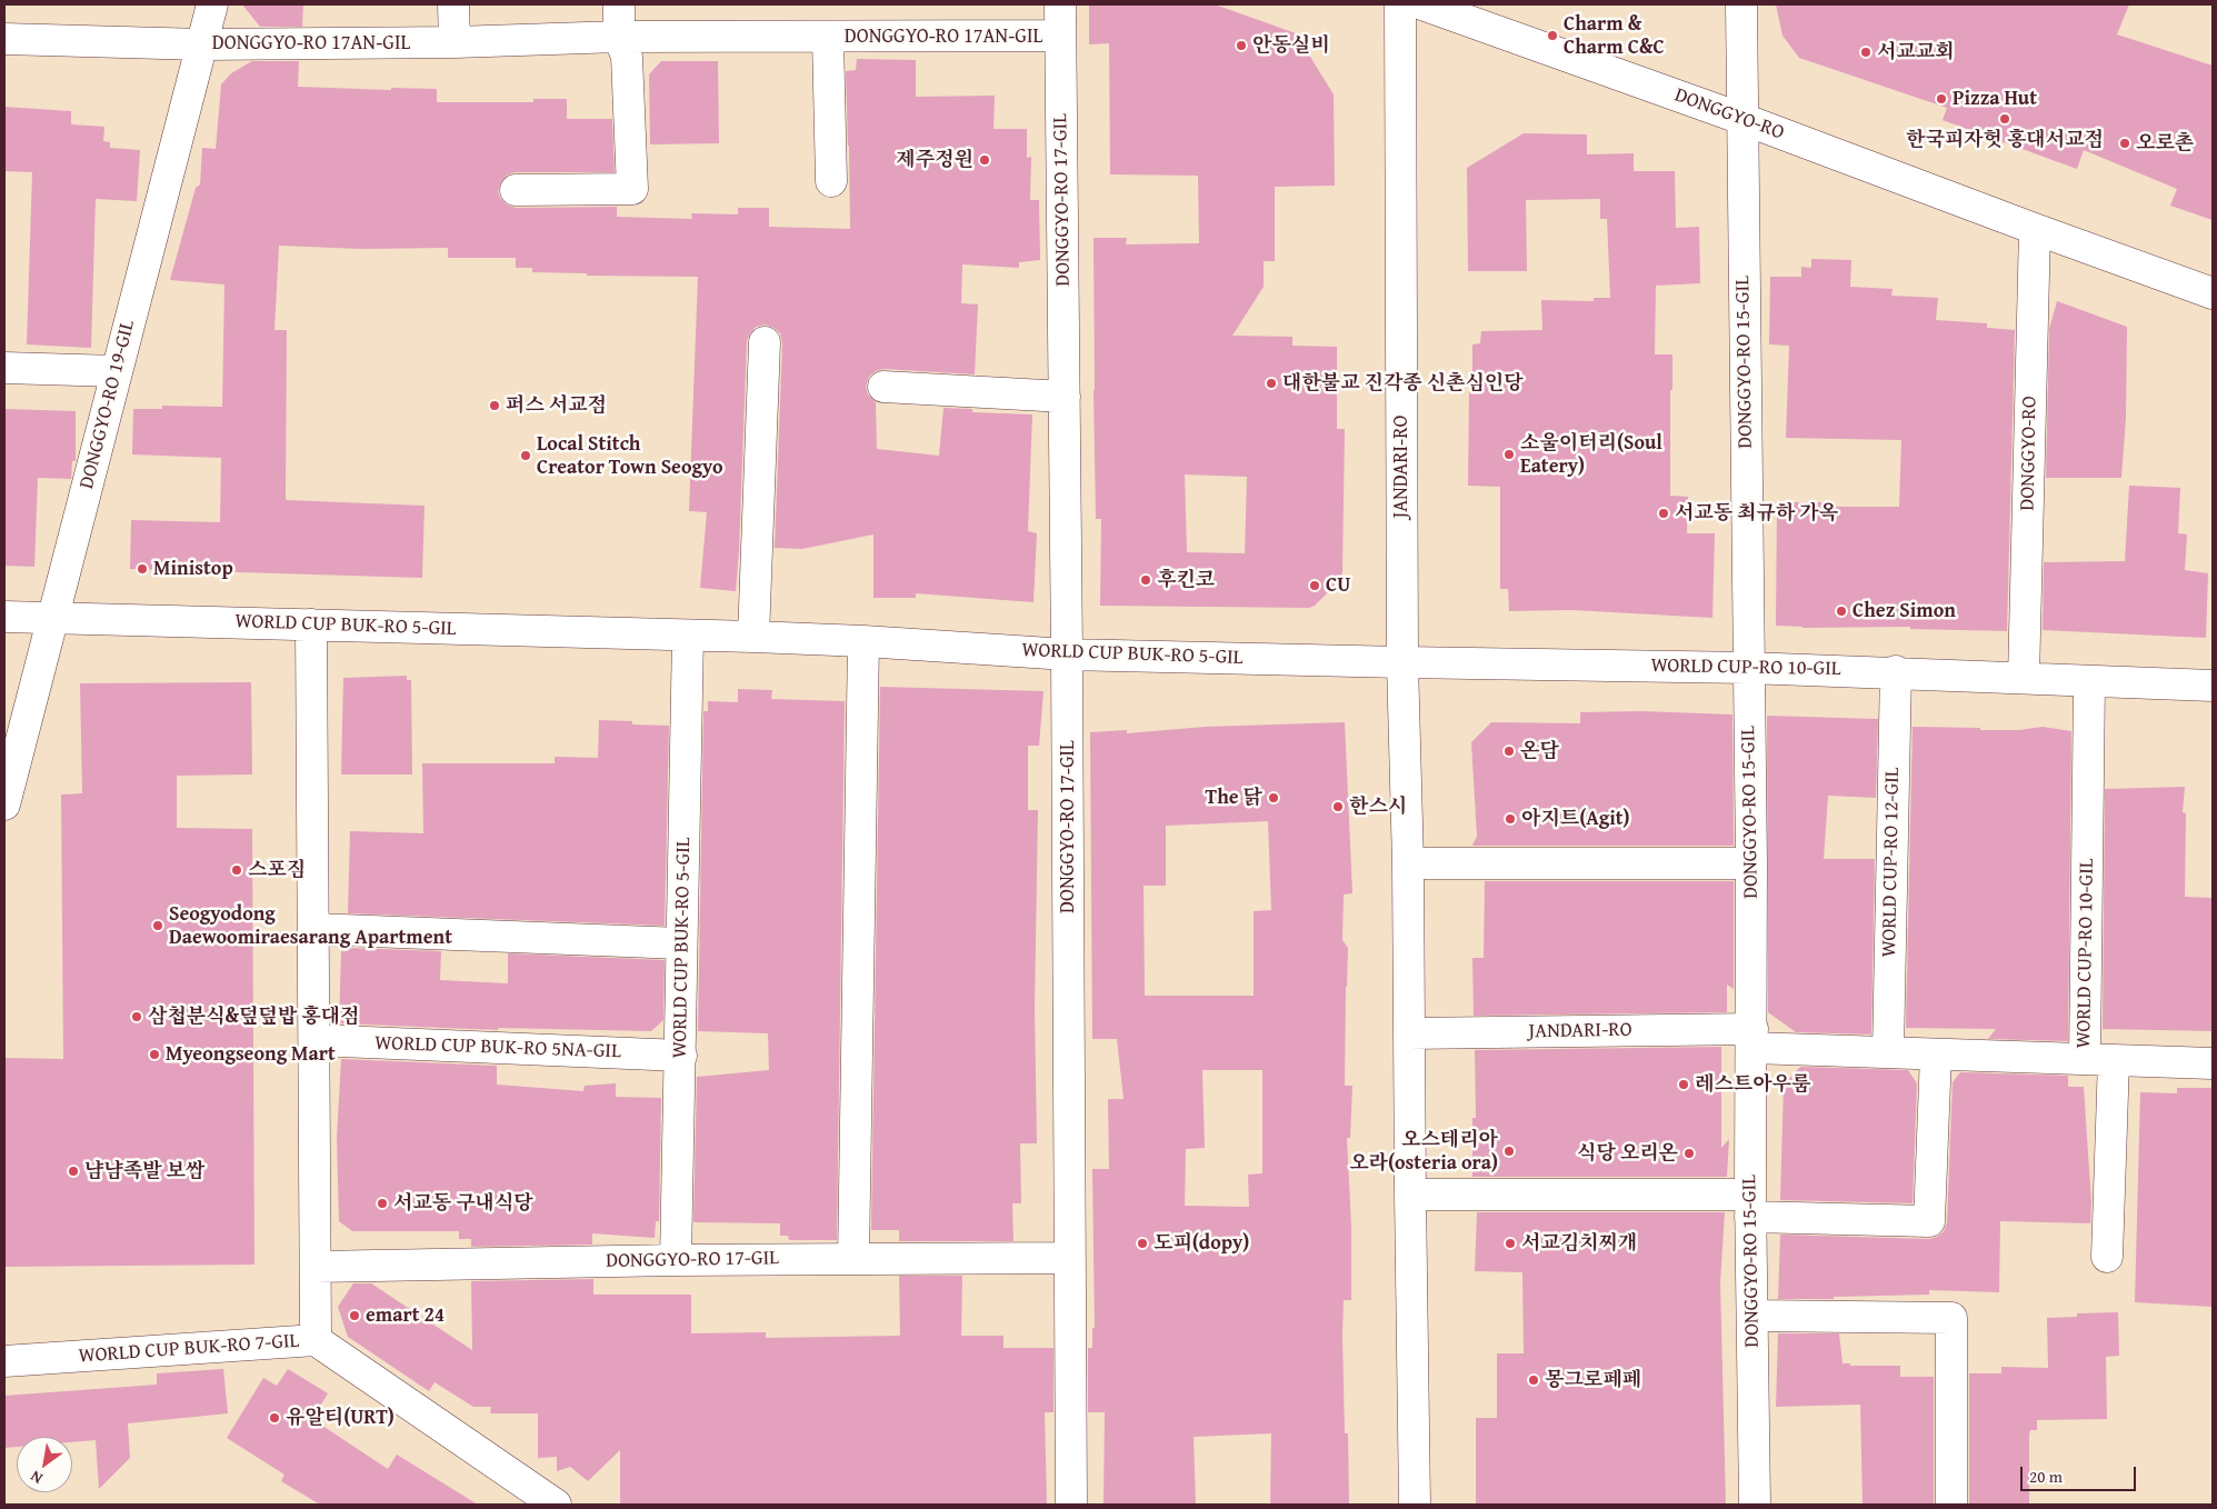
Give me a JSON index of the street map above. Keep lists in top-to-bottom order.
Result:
{
  "streets": {
    "street": [
      "DONGGYO-RO 17AN-GIL",
      "DONGGYO-RO",
      "DONGGYO-RO 17-GIL",
      "DONGGYO-RO 15-GIL",
      "DONGGYO-RO 19-GIL",
      "JANDARI-RO",
      "WORLD CUP BUK-RO 5-GIL",
      "WORLD CUP-RO 10-GIL",
      "WORLD CUP-RO 12-GIL",
      "WORLD CUP BUK-RO 5NA-GIL",
      "WORLD CUP BUK-RO 7-GIL"
    ]
  },
  "crossings": [
    ["DONGGYO-RO 17AN-GIL", "DONGGYO-RO 17-GIL"],
    ["DONGGYO-RO 17AN-GIL", "DONGGYO-RO 19-GIL"],
    ["DONGGYO-RO", "DONGGYO-RO 15-GIL"],
    ["DONGGYO-RO", "WORLD CUP-RO 10-GIL"],
    ["DONGGYO-RO 17-GIL", "WORLD CUP BUK-RO 5-GIL"],
    ["DONGGYO-RO 15-GIL", "JANDARI-RO"],
    ["DONGGYO-RO 15-GIL", "WORLD CUP-RO 10-GIL"],
    ["DONGGYO-RO 19-GIL", "WORLD CUP BUK-RO 5-GIL"],
    ["JANDARI-RO", "WORLD CUP BUK-RO 5-GIL"],
    ["JANDARI-RO", "WORLD CUP-RO 10-GIL"],
    ["WORLD CUP BUK-RO 5-GIL", "WORLD CUP-RO 10-GIL"],
    ["WORLD CUP BUK-RO 5-GIL", "WORLD CUP BUK-RO 5NA-GIL"],
    ["WORLD CUP-RO 10-GIL", "WORLD CUP-RO 12-GIL"]
  ],
  "places": [
    "Charm & Charm C&C",
    "안동실비",
    "서교교회",
    "Pizza Hut",
    "한국피자헛 홍대서교점",
    "오로촌",
    "제주정원",
    "대한불교 진각종 신촌심인당",
    "퍼스 서교점",
    "소울이터리(Soul Eatery)",
    "Local Stitch Creator Town Seogyo",
    "서교동 최규하 가옥",
    "Ministop",
    "후킨코",
    "CU",
    "Chez Simon",
    "온담",
    "The 닭",
    "한스시",
    "아지트(Agit)",
    "스포짐",
    "Seogyodong Daewoomiraesarang Apartment",
    "삼첩분식&덮덮밥 홍대점",
    "Myeongseong Mart",
    "레스트아우룸",
    "오스테리아 오라(osteria ora)",
    "식당 오리온",
    "냠냠족발 보쌈",
    "서교동 구내식당",
    "도피(dopy)",
    "서교김치찌개",
    "emart 24",
    "몽그로페페",
    "유알티(URT)"
  ],
  "scale_bar": "20 m",
  "north": "bottom left"
}
